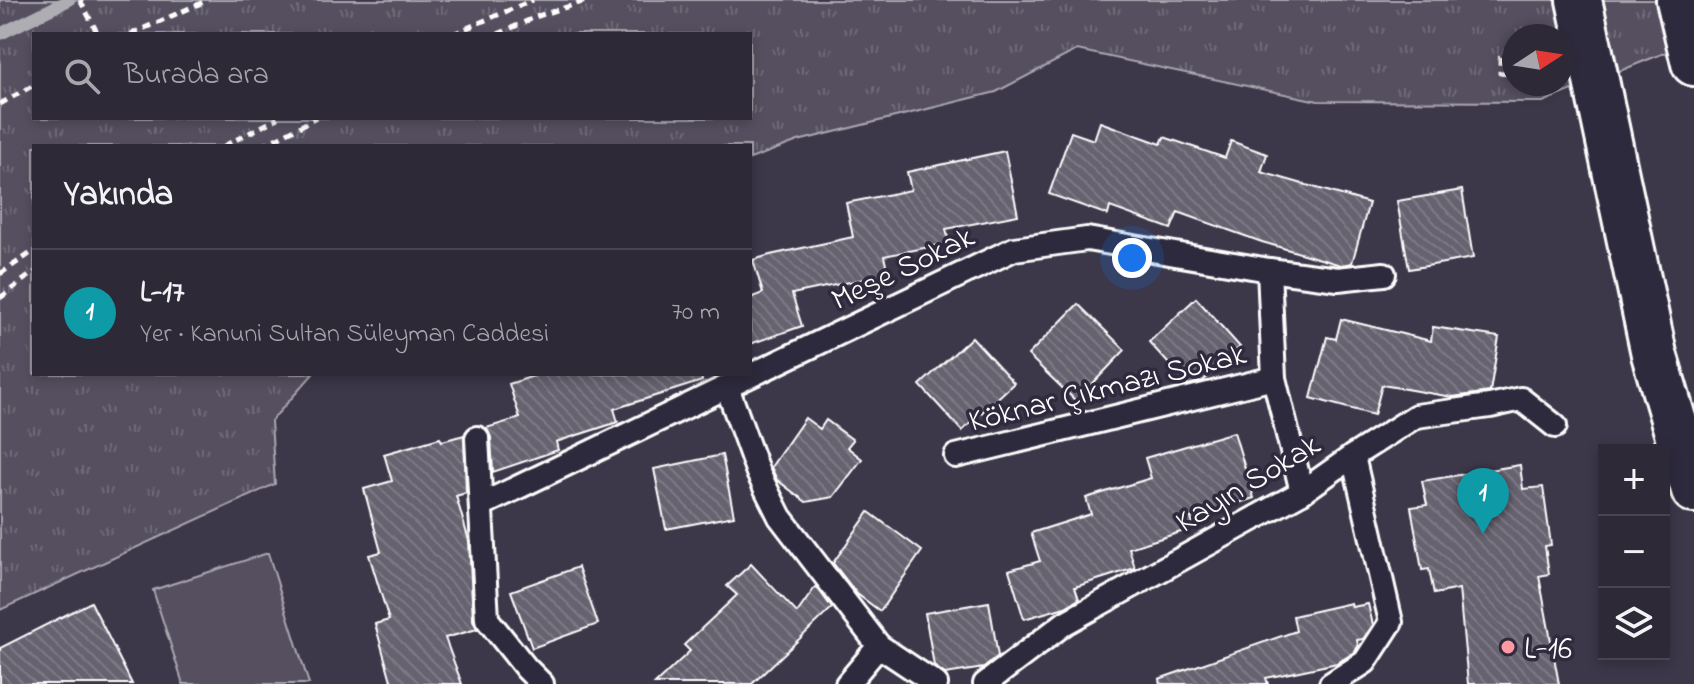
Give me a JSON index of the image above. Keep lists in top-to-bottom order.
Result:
{
  "streets": {
    "lane": ["Meşe Sokak", "Köknar Çıkmazı Sokak", "Kayın Sokak"]
  },
  "places": ["L-16"],
  "north": "right",
  "page": {
    "search": "Burada ara",
    "heading": "Yakında",
    "list": [
      {
        "mark": "1",
        "name": "L-17",
        "note": "Yer · Kanuni Sultan Süleyman Caddesi",
        "value": "70 m"
      }
    ],
    "map_buttons": ["+", "−"],
    "pins": "1"
  }
}
